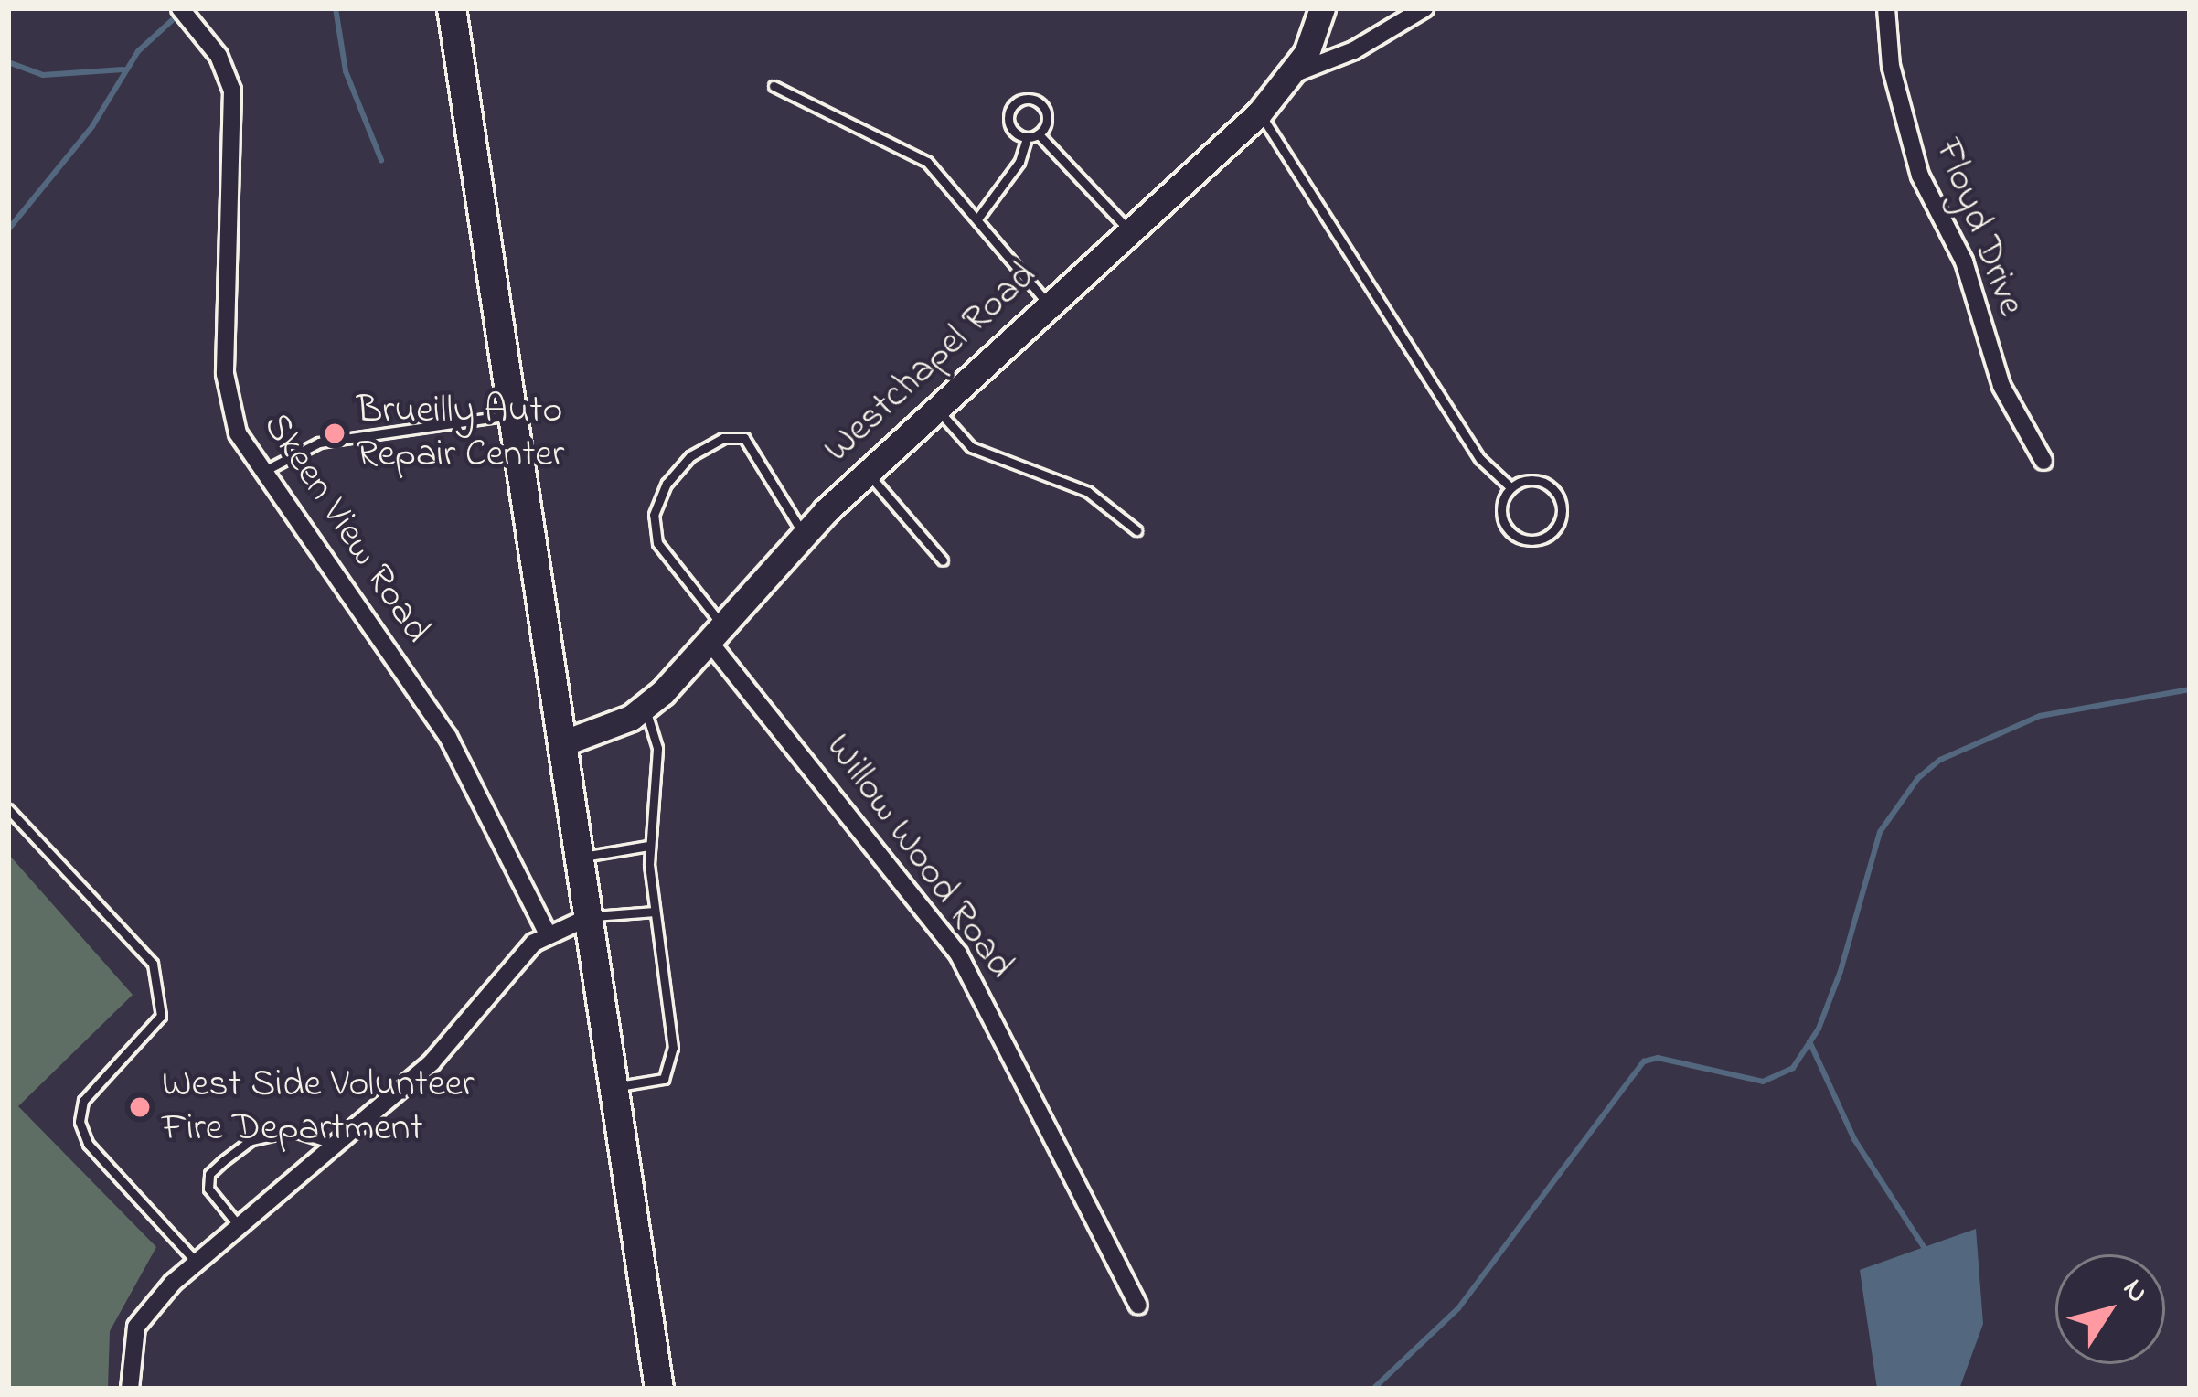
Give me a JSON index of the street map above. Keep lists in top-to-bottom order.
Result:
{
  "streets": {
    "street": [
      "Floyd Drive",
      "Westchapel Road",
      "Skeen View Road",
      "Willow Wood Road"
    ]
  },
  "crossings": [
    ["Westchapel Road", "Willow Wood Road"]
  ],
  "places": ["Brueilly Auto Repair Center", "West Side Volunteer Fire Department"],
  "north": "top right"
}
